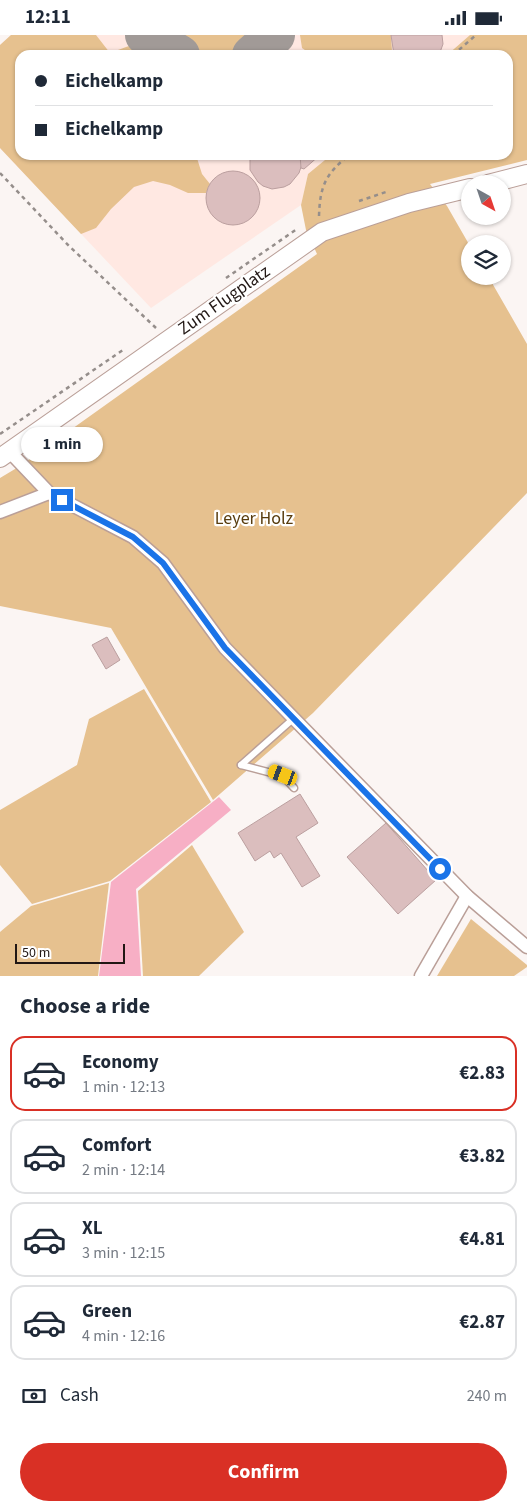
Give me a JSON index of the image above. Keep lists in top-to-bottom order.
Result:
{
  "streets": {
    "street": ["Zum Flugplatz"]
  },
  "parks": ["Leyer Holz"],
  "scale_bar": "50 m",
  "north": "bottom right",
  "page": {
    "status": "12:11",
    "banner": ["Eichelkamp", "Eichelkamp"],
    "bubble": "1 min",
    "scale": "50 m",
    "heading": "Choose a ride",
    "list": [
      {
        "name": "Economy",
        "note": "1 min · 12:13",
        "value": "€2.83"
      },
      {
        "name": "Comfort",
        "note": "2 min · 12:14",
        "value": "€3.82"
      },
      {
        "name": "XL",
        "note": "3 min · 12:15",
        "value": "€4.81"
      },
      {
        "name": "Green",
        "note": "4 min · 12:16",
        "value": "€2.87"
      }
    ],
    "pay": ["Cash", "240 m"],
    "buttons": "Confirm"
  }
}
